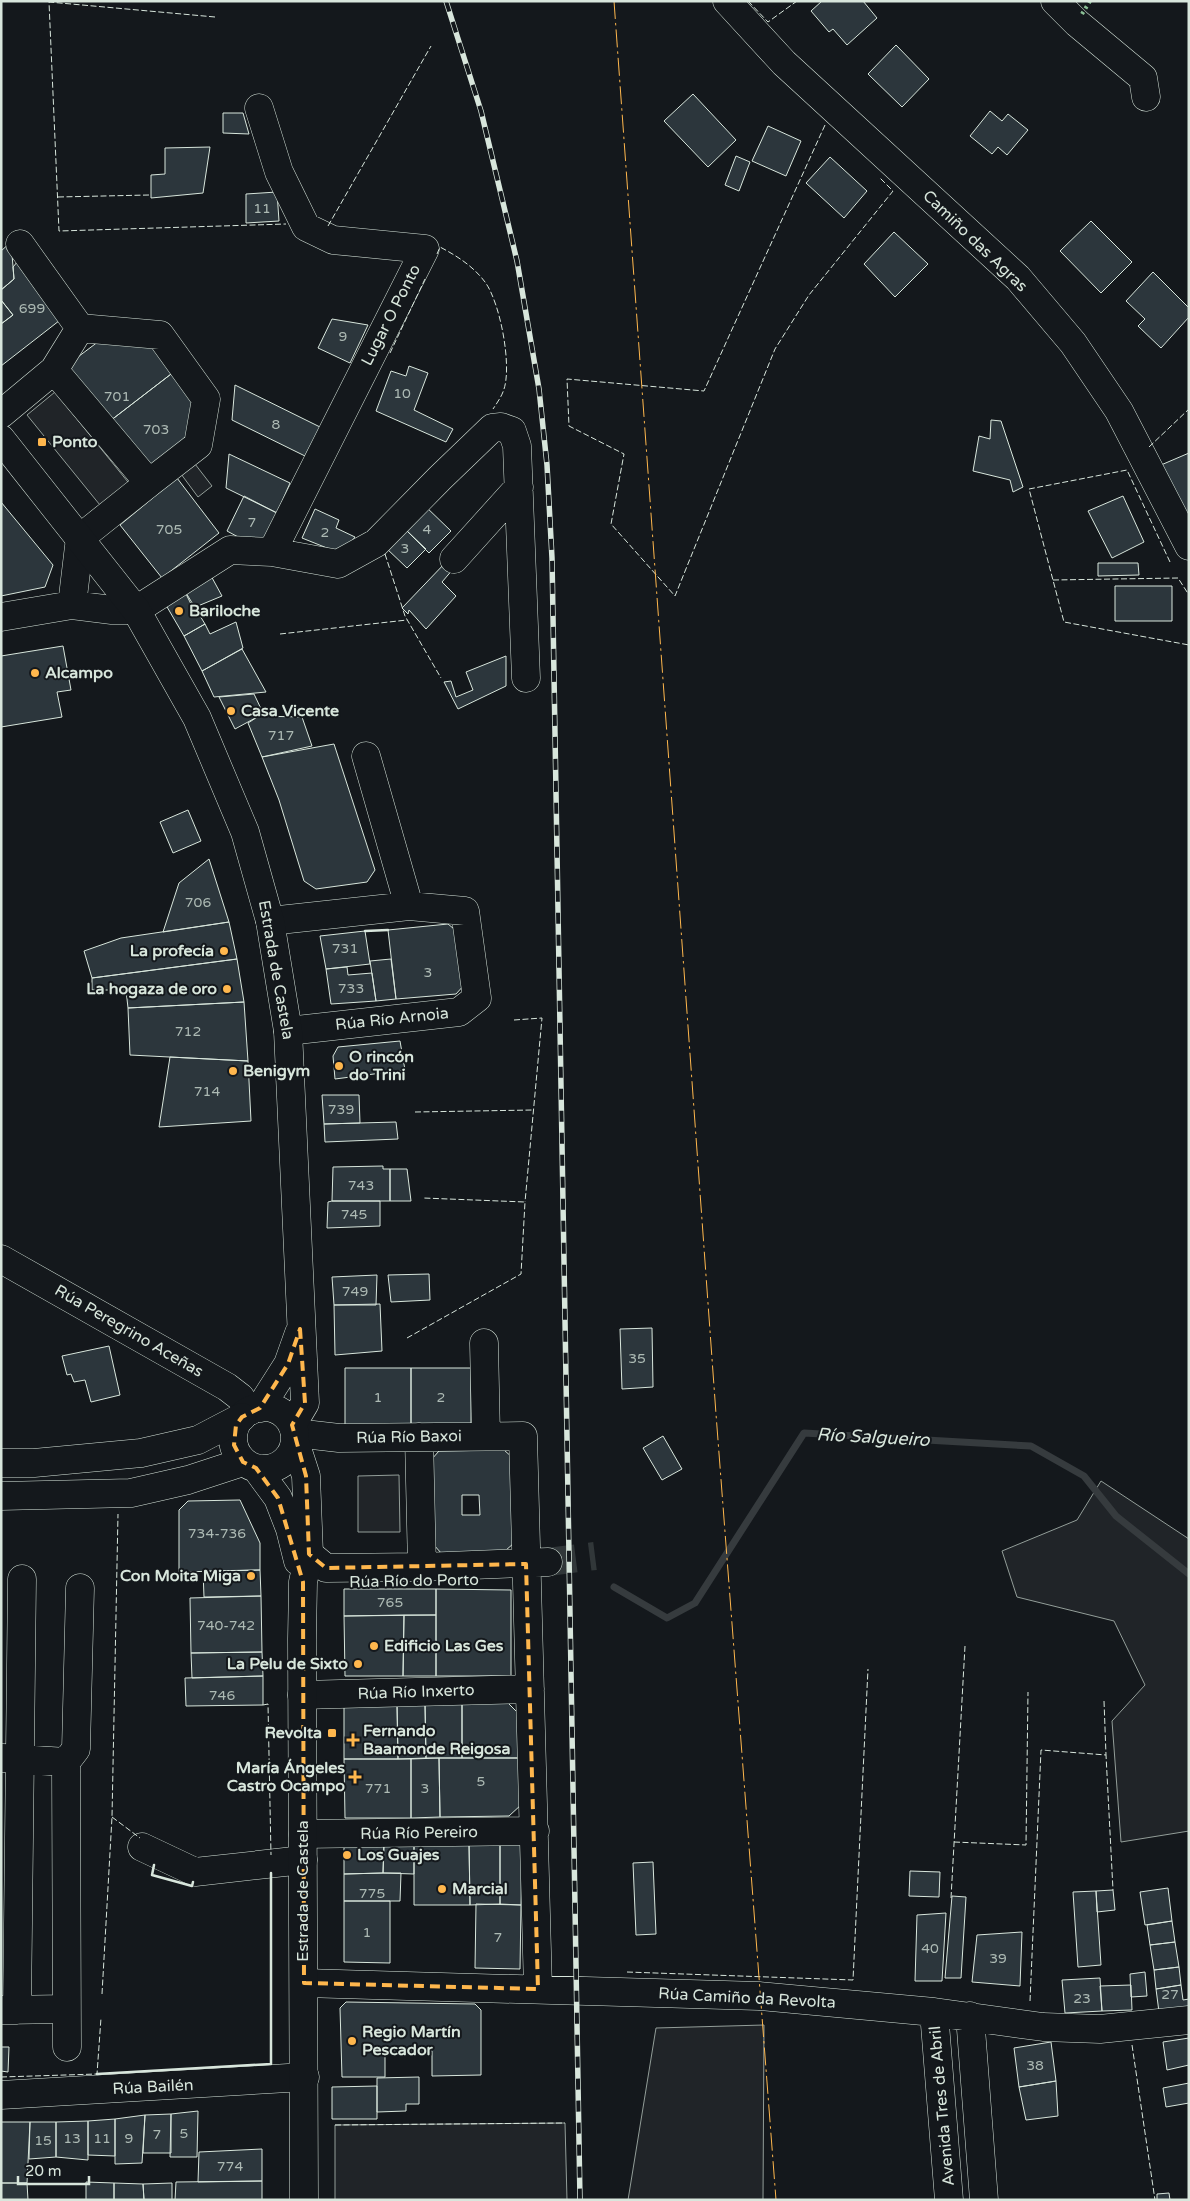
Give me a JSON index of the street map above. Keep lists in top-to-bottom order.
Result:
{
  "streets": {
    "main road": [
      "Camiño das Agras",
      "Lugar O Ponto",
      "Estrada de Castela",
      "Rúa Río Arnoia",
      "Rúa Peregrino Aceñas",
      "Rúa Río Baxoi",
      "Rúa Río do Porto",
      "Rúa Río Inxerto",
      "Rúa Río Pereiro",
      "Rúa Camiño da Revolta",
      "Rúa Bailén",
      "Avenida Tres de Abril"
    ]
  },
  "crossings": [
    ["Estrada de Castela", "Rúa Río Arnoia"],
    ["Estrada de Castela", "Rúa Peregrino Aceñas"],
    ["Estrada de Castela", "Rúa Río Baxoi"],
    ["Estrada de Castela", "Rúa Río do Porto"],
    ["Estrada de Castela", "Rúa Río Inxerto"],
    ["Estrada de Castela", "Rúa Río Pereiro"],
    ["Estrada de Castela", "Rúa Camiño da Revolta"],
    ["Estrada de Castela", "Rúa Bailén"],
    ["Rúa Peregrino Aceñas", "Rúa Río Baxoi"],
    ["Rúa Río Baxoi", "Rúa Río do Porto"],
    ["Rúa Camiño da Revolta", "Avenida Tres de Abril"]
  ],
  "water": ["Río Salgueiro"],
  "places": {
    "transit": ["Ponto", "Revolta"],
    "other": [
      "Bariloche",
      "Alcampo",
      "Casa Vicente",
      "La profecía",
      "La hogaza de oro",
      "O rincón do Trini",
      "Benigym",
      "Con Moita Miga",
      "Edificio Las Ges",
      "La Pelu de Sixto",
      "Los Guajes",
      "Marcial",
      "Regio Martín Pescador"
    ],
    "health": ["Fernando Baamonde Reigosa", "María Ángeles Castro Ocampo"]
  },
  "house_numbers": [
    "11",
    "699",
    "9",
    "10",
    "701",
    "8",
    "703",
    "7",
    "705",
    "4",
    "2",
    "3",
    "717",
    "706",
    "731",
    "3",
    "733",
    "712",
    "714",
    "739",
    "743",
    "745",
    "749",
    "35",
    "1",
    "2",
    "734-736",
    "765",
    "740-742",
    "746",
    "5",
    "771",
    "3",
    "775",
    "1",
    "7",
    "40",
    "39",
    "27",
    "23",
    "38",
    "5",
    "7",
    "13",
    "11",
    "9",
    "15",
    "774"
  ],
  "scale_bar": "20 m"
}
